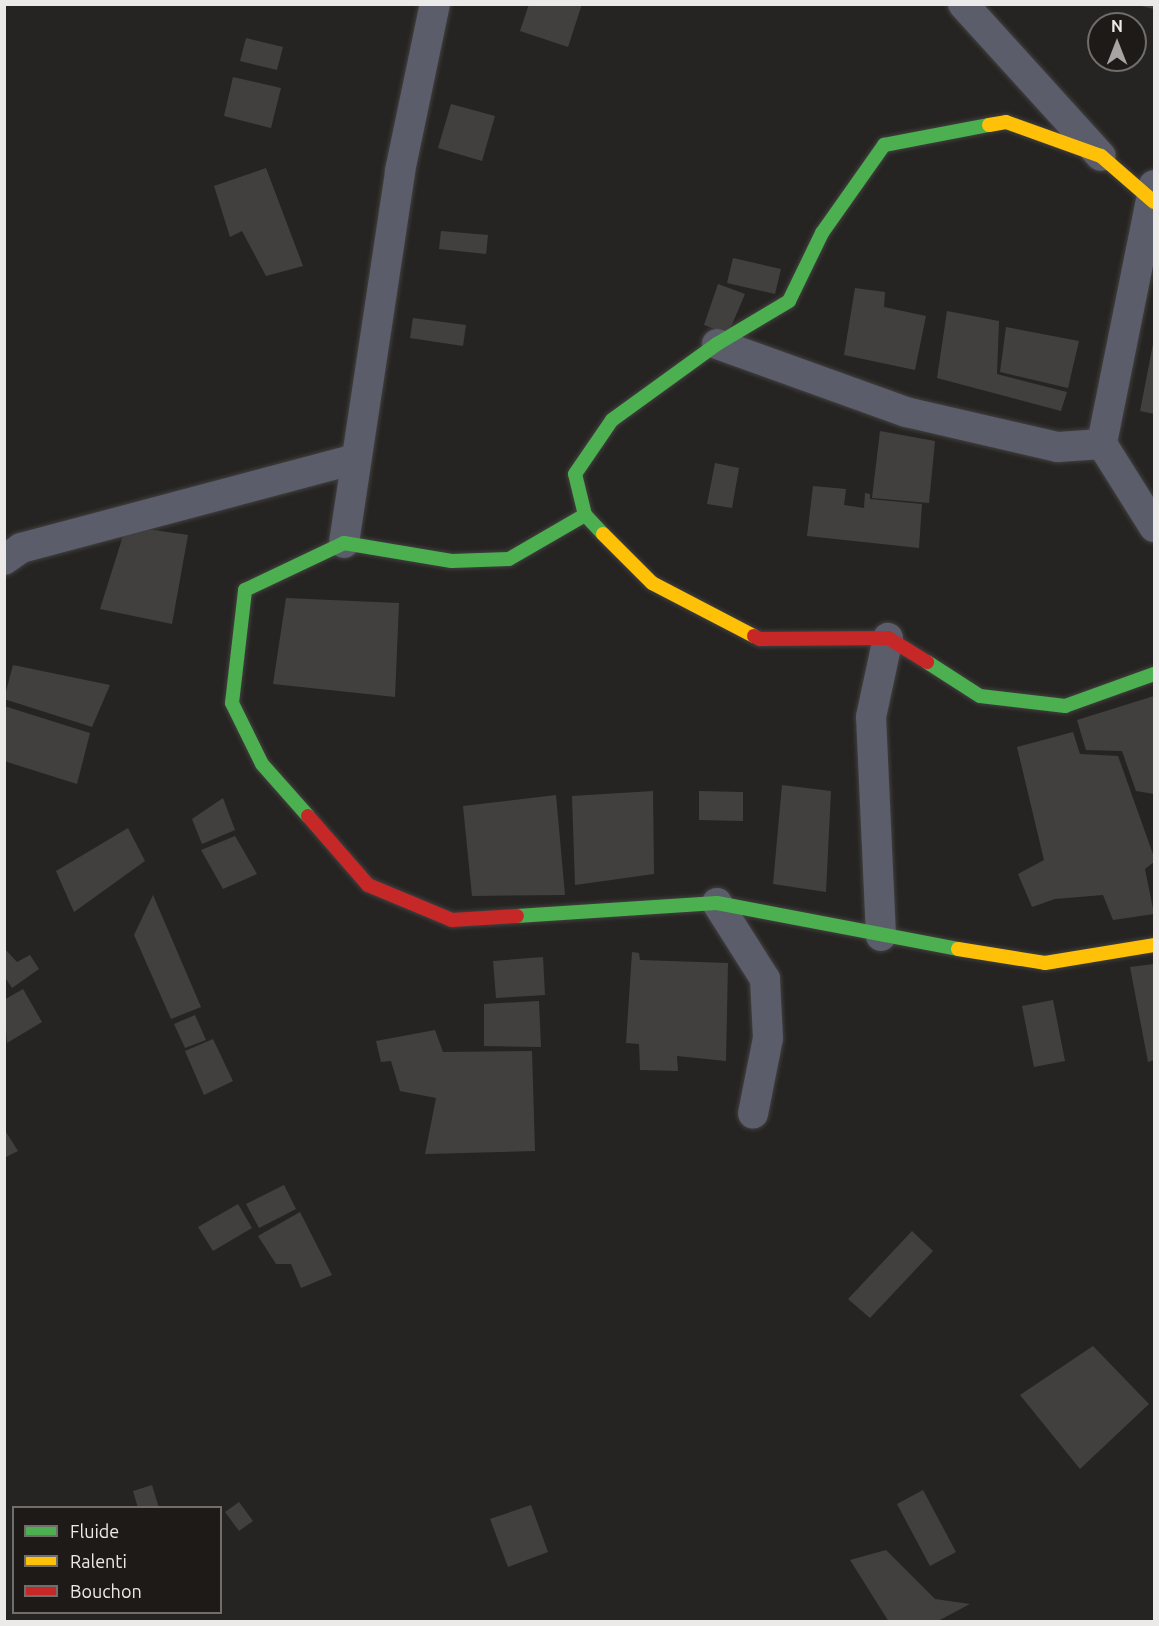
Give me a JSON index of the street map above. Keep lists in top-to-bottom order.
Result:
{
  "legend": ["Fluide", "Ralenti", "Bouchon"],
  "north": "top"
}
